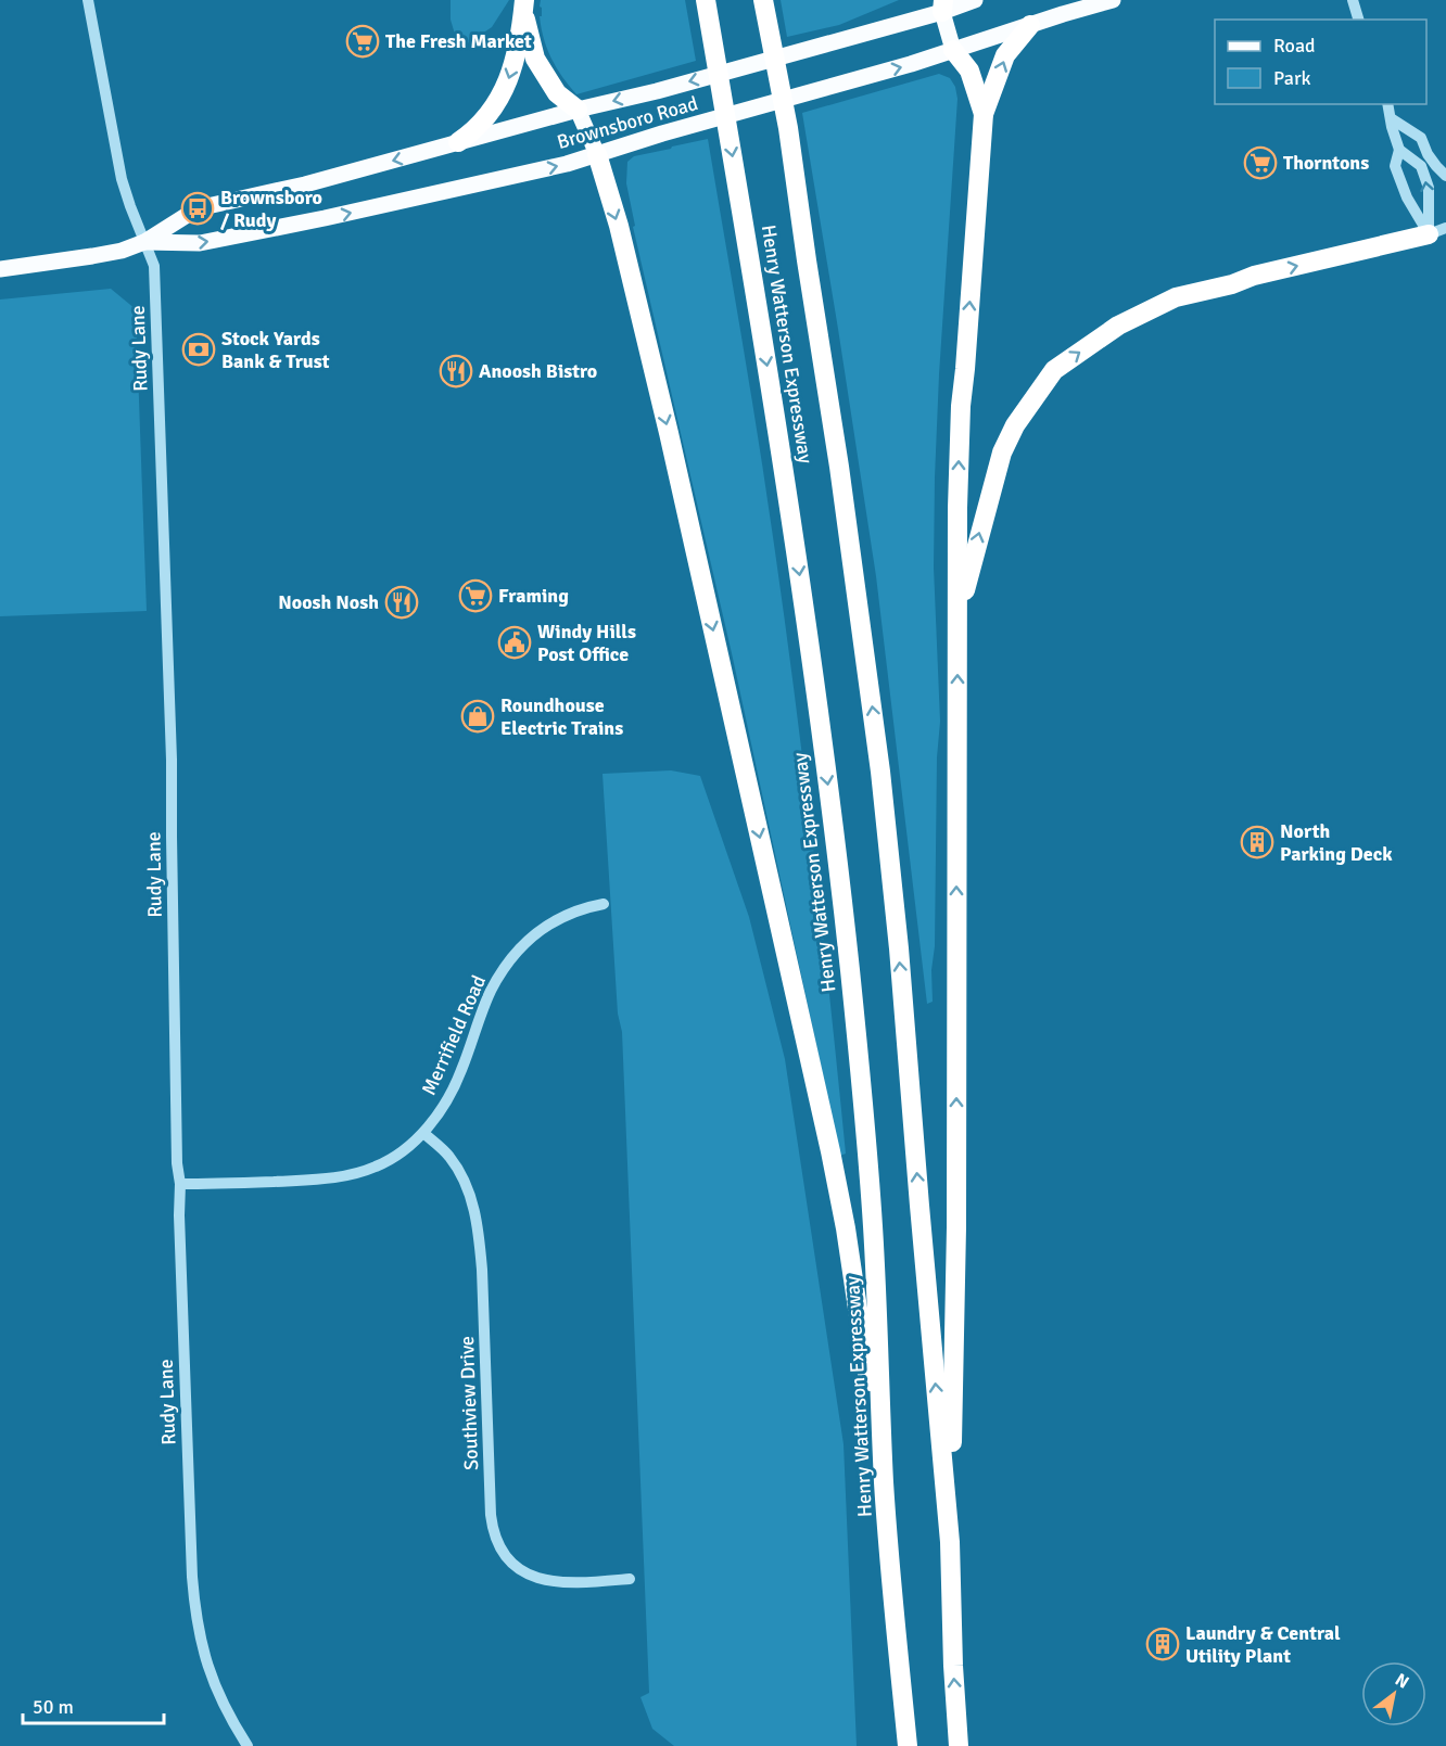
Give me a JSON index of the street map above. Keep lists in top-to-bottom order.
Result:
{
  "streets": {
    "highway": ["Henry Watterson Expressway"],
    "main road": ["Brownsboro Road"],
    "street": ["Rudy Lane", "Merrifield Road", "Southview Drive"]
  },
  "crossings": [
    ["Brownsboro Road", "Rudy Lane"],
    ["Rudy Lane", "Merrifield Road"],
    ["Merrifield Road", "Southview Drive"]
  ],
  "places": {
    "supermarket": ["The Fresh Market", "Thorntons", "Framing"],
    "bus stop": ["Brownsboro / Rudy"],
    "bank": ["Stock Yards Bank & Trust"],
    "restaurant": ["Anoosh Bistro", "Noosh Nosh"],
    "public building": ["Windy Hills Post Office"],
    "shop": ["Roundhouse Electric Trains"],
    "building": ["North Parking Deck", "Laundry & Central Utility Plant"]
  },
  "legend": ["Road", "Park"],
  "scale_bar": "50 m",
  "north": "top right"
}
